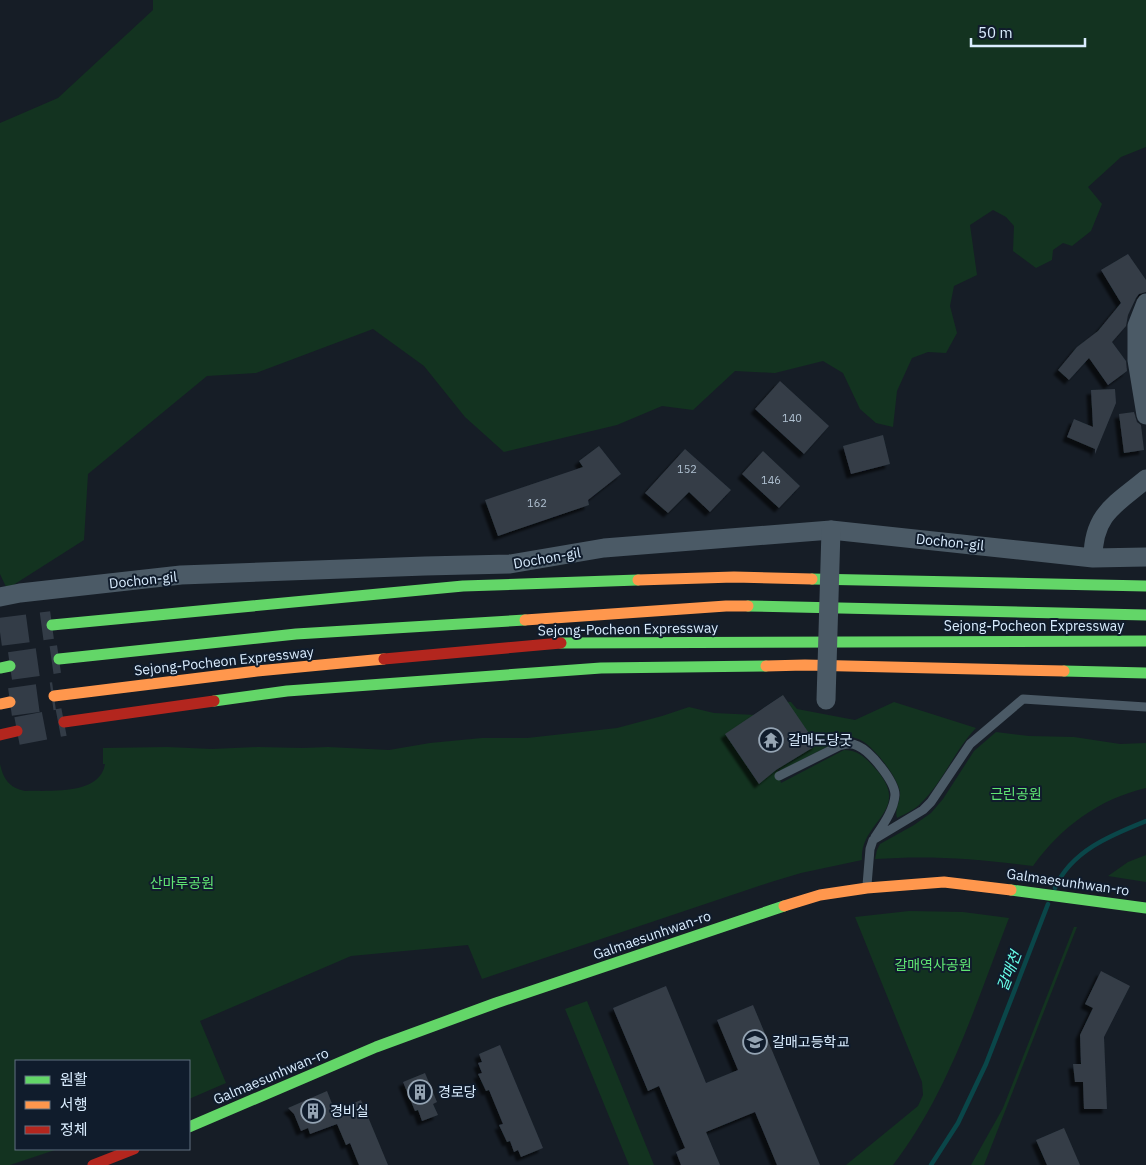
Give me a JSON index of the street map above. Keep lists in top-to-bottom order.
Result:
{
  "streets": {
    "main road": ["Sejong-Pocheon Expressway", "Galmaesunhwan-ro"],
    "street": ["Dochon-gil"]
  },
  "water": ["갈매천"],
  "parks": ["근린공원", "산마루공원", "갈매역사공원"],
  "places": {
    "temple": ["갈매도당굿"],
    "school or university": ["갈매고등학교"],
    "building": ["경로당", "경비실"]
  },
  "house_numbers": [
    "140",
    "152",
    "146",
    "162"
  ],
  "legend": ["원활", "서행", "정체"],
  "scale_bar": "50 m"
}
